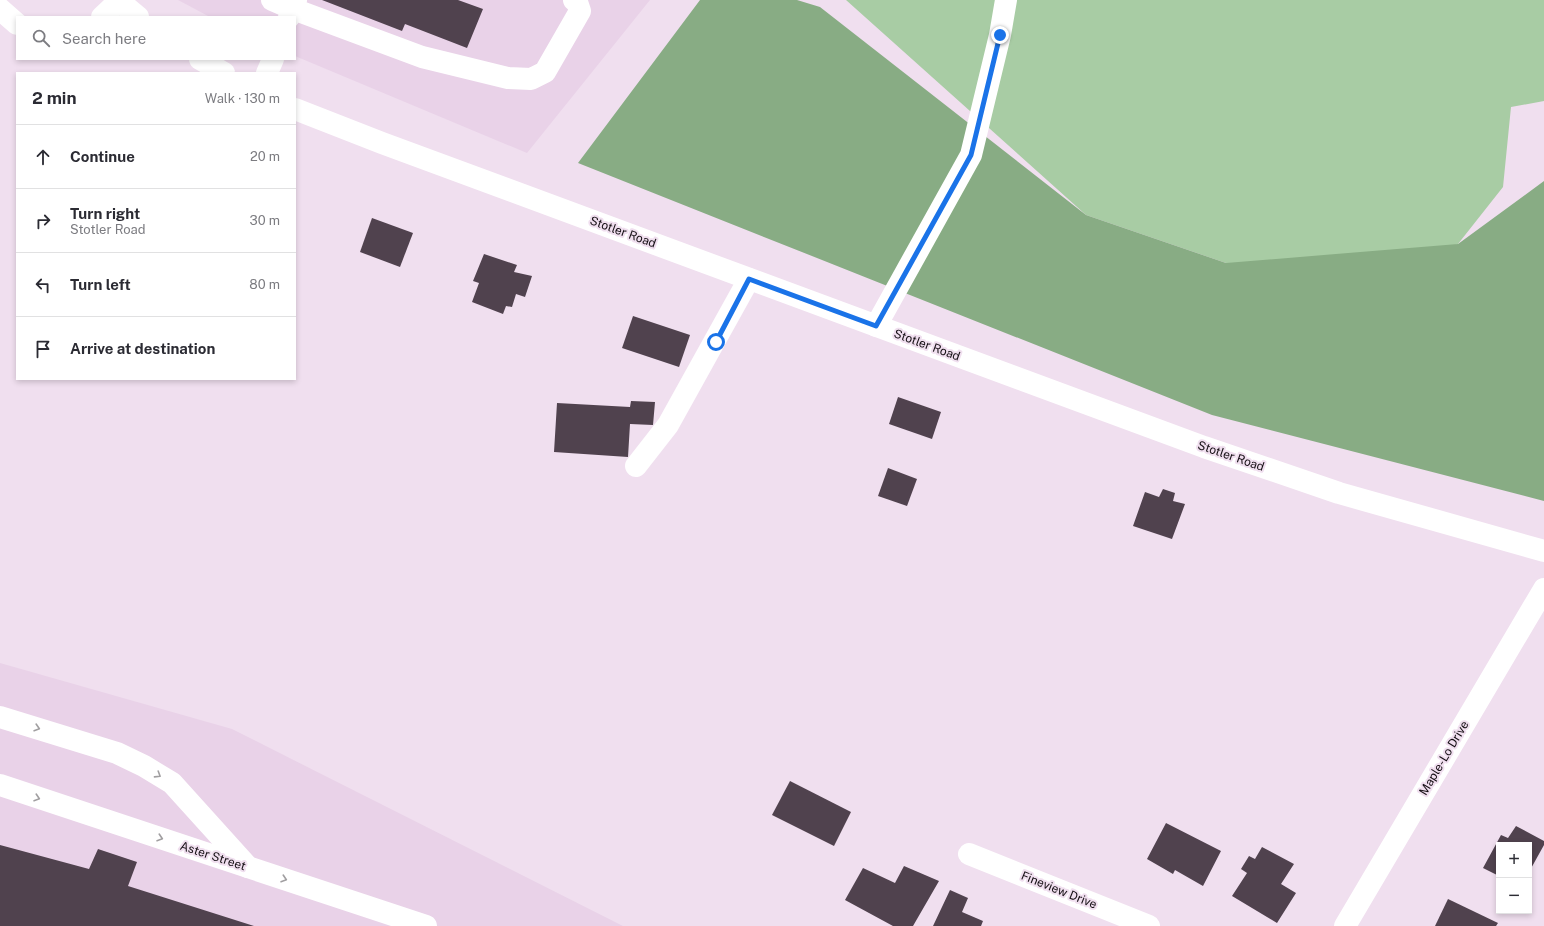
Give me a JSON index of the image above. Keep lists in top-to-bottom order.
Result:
{
  "streets": {
    "street": [
      "Stotler Road",
      "Maple-Lo Drive",
      "Aster Street",
      "Fineview Drive"
    ]
  },
  "page": {
    "search": "Search here",
    "heading": ["2 min", "Walk · 130 m"],
    "list": [
      ["Continue", "20 m"],
      ["Turn right", "Stotler Road", "30 m"],
      ["Turn left", "80 m"],
      "Arrive at destination"
    ],
    "map_buttons": ["+", "−"]
  }
}
